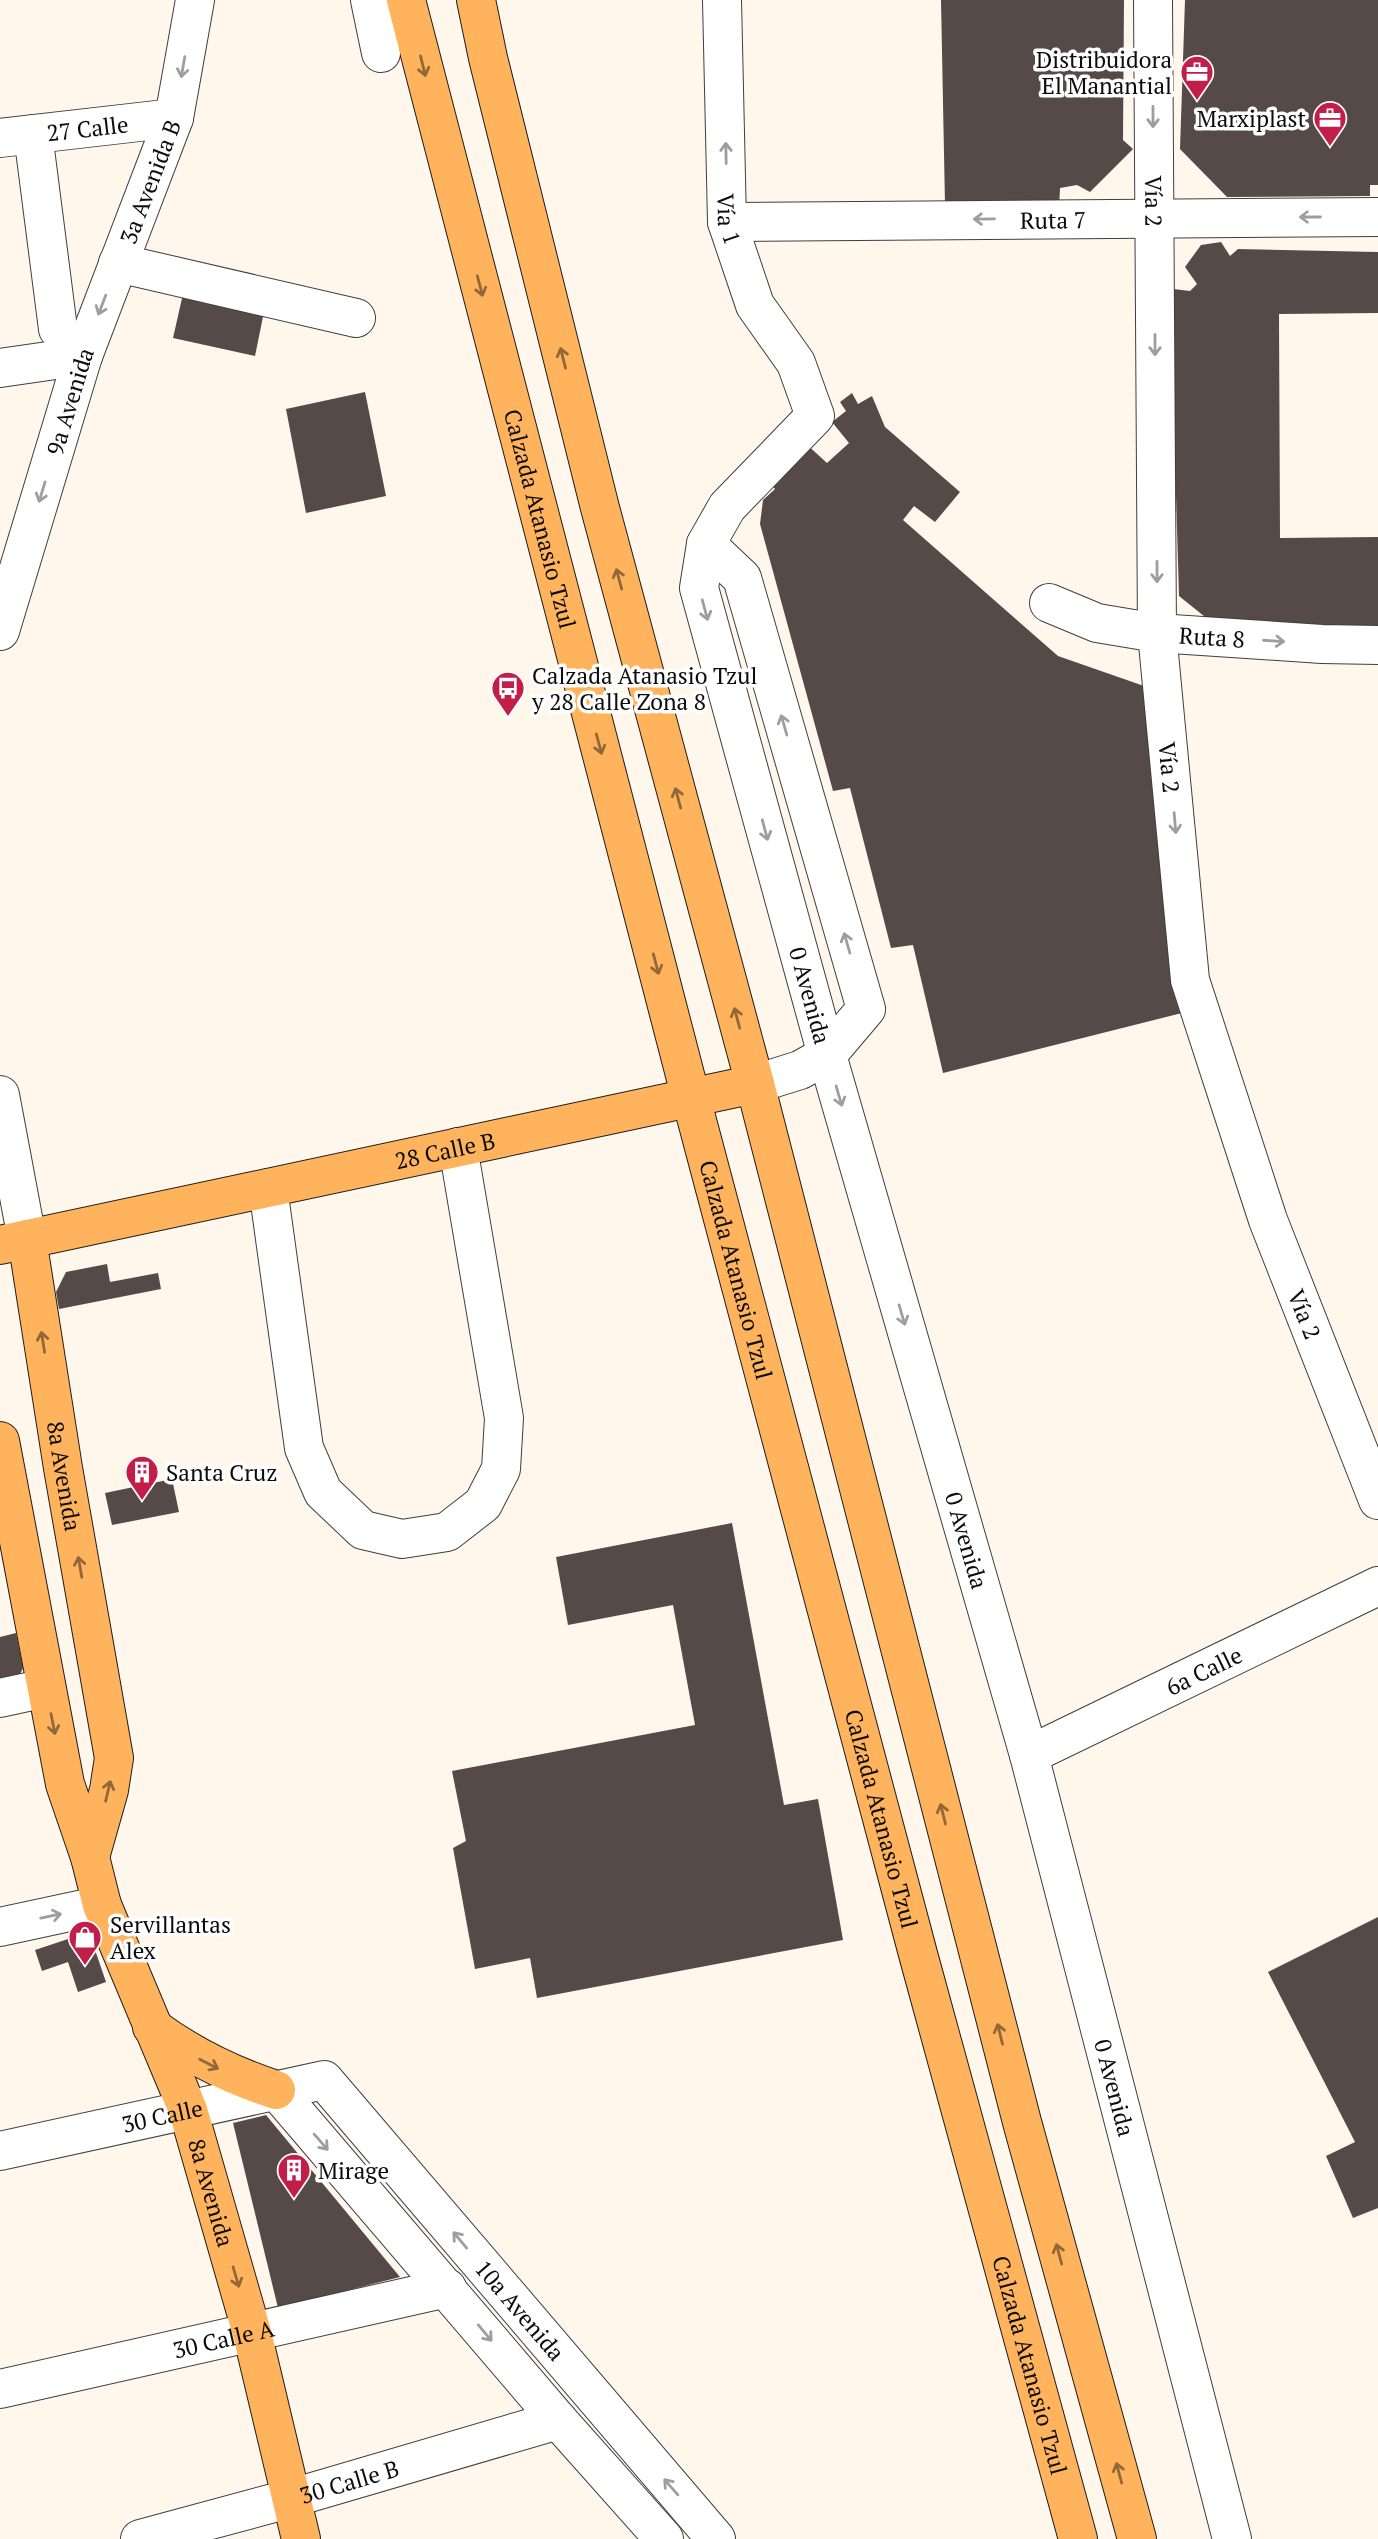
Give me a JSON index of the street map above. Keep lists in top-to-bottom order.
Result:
{
  "streets": {
    "main road": ["Calzada Atanasio Tzul", "28 Calle B", "8a Avenida"],
    "street": [
      "27 Calle",
      "3a Avenida B",
      "Vía 2",
      "Vía 1",
      "Ruta 7",
      "9a Avenida",
      "Ruta 8",
      "0 Avenida",
      "6a Calle",
      "30 Calle",
      "10a Avenida",
      "30 Calle A",
      "30 Calle B"
    ]
  },
  "crossings": [
    ["27 Calle", "3a Avenida B"],
    ["27 Calle", "9a Avenida"],
    ["3a Avenida B", "9a Avenida"],
    ["Vía 2", "Ruta 7"],
    ["Vía 2", "Ruta 8"],
    ["Vía 1", "Ruta 7"],
    ["Vía 1", "0 Avenida"],
    ["Calzada Atanasio Tzul", "28 Calle B"],
    ["0 Avenida", "28 Calle B"],
    ["0 Avenida", "6a Calle"],
    ["28 Calle B", "8a Avenida"],
    ["8a Avenida", "30 Calle"],
    ["8a Avenida", "30 Calle A"],
    ["8a Avenida", "30 Calle B"],
    ["30 Calle", "10a Avenida"],
    ["10a Avenida", "30 Calle A"],
    ["10a Avenida", "30 Calle B"]
  ],
  "one_way": [
    "3a Avenida B",
    "Vía 2",
    "Vía 1",
    "Ruta 7",
    "9a Avenida",
    "Ruta 8"
  ],
  "places": {
    "office": ["Distribuidora El Manantial", "Marxiplast"],
    "bus stop": ["Calzada Atanasio Tzul y 28 Calle Zona 8"],
    "building": ["Santa Cruz", "Mirage"],
    "shop": ["Servillantas Alex"]
  }
}
